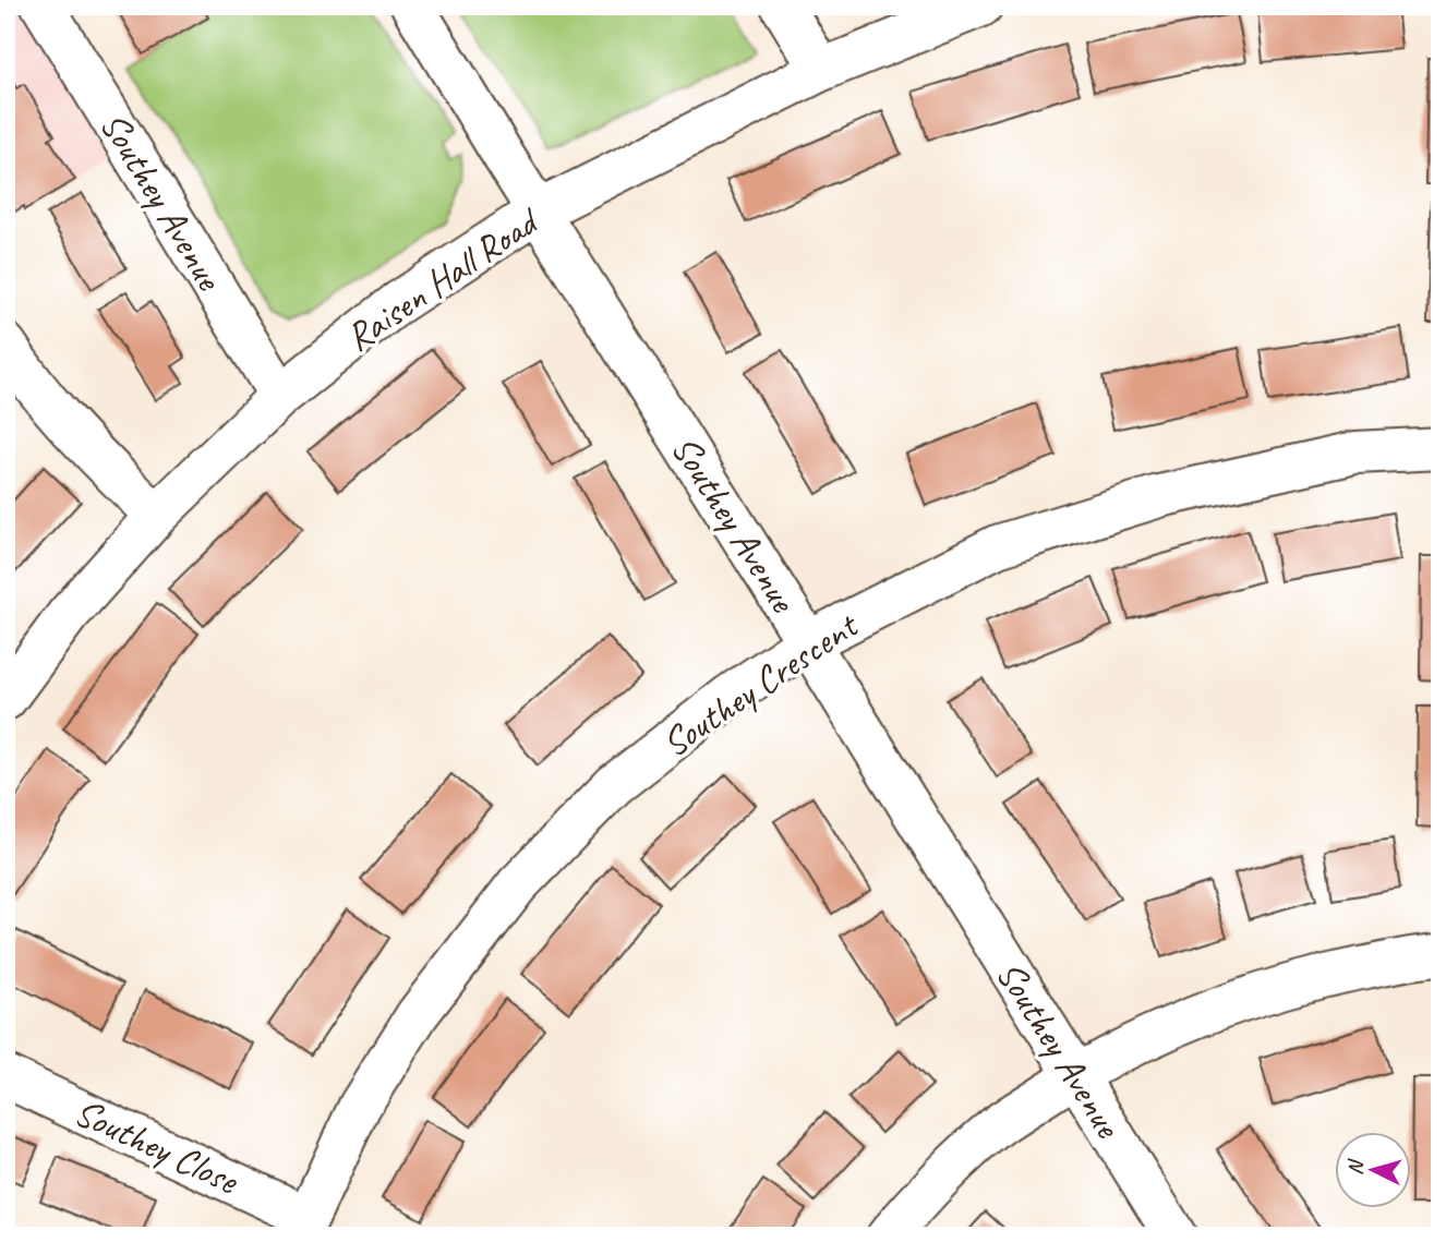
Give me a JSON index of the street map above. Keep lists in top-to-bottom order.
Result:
{
  "streets": {
    "street": [
      "Southey Avenue",
      "Raisen Hall Road",
      "Southey Crescent",
      "Southey Close"
    ]
  },
  "crossings": [
    ["Southey Avenue", "Raisen Hall Road"],
    ["Southey Avenue", "Southey Crescent"],
    ["Southey Crescent", "Southey Close"]
  ],
  "north": "left"
}
